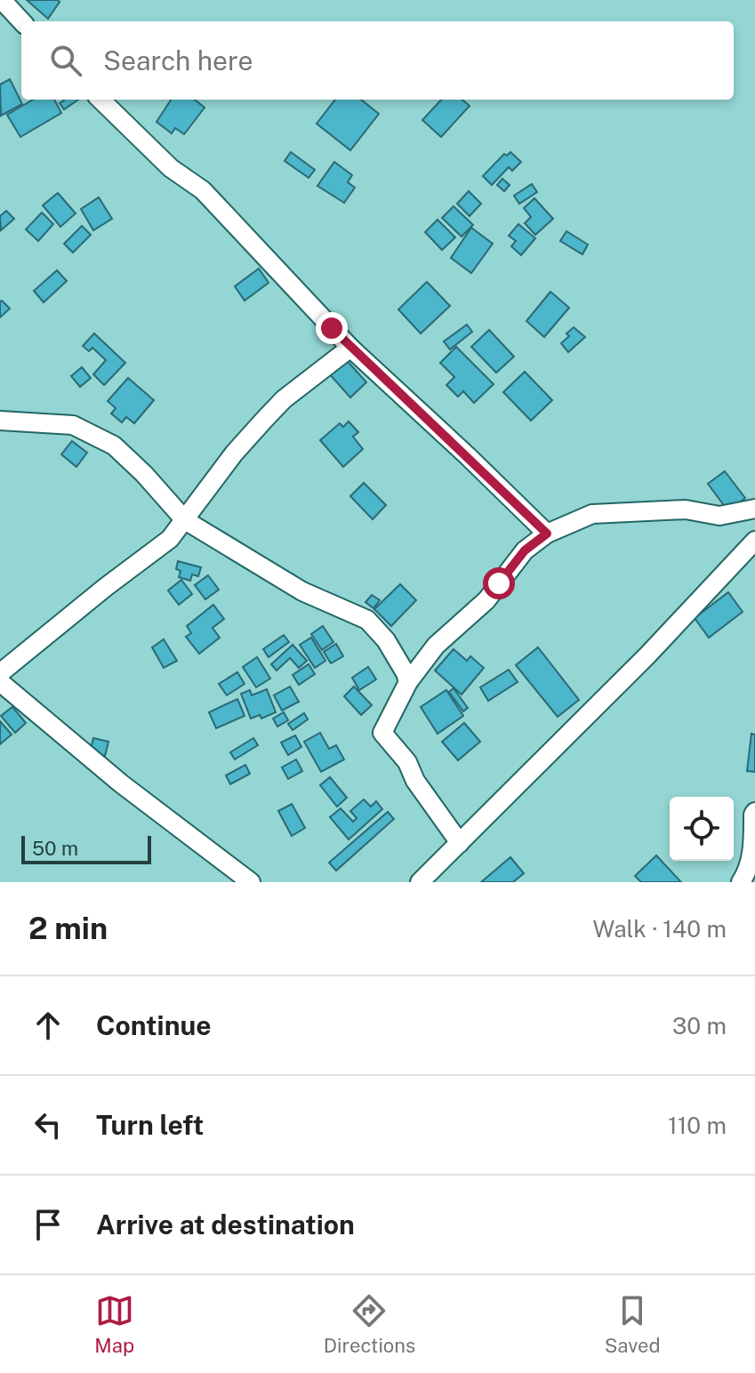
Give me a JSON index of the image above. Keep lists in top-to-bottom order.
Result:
{
  "scale_bar": "50 m",
  "page": {
    "search": "Search here",
    "scale": "50 m",
    "heading": ["2 min", "Walk · 140 m"],
    "list": [
      ["Continue", "30 m"],
      ["Turn left", "110 m"],
      "Arrive at destination"
    ],
    "nav": ["Map", "Directions", "Saved"]
  }
}
